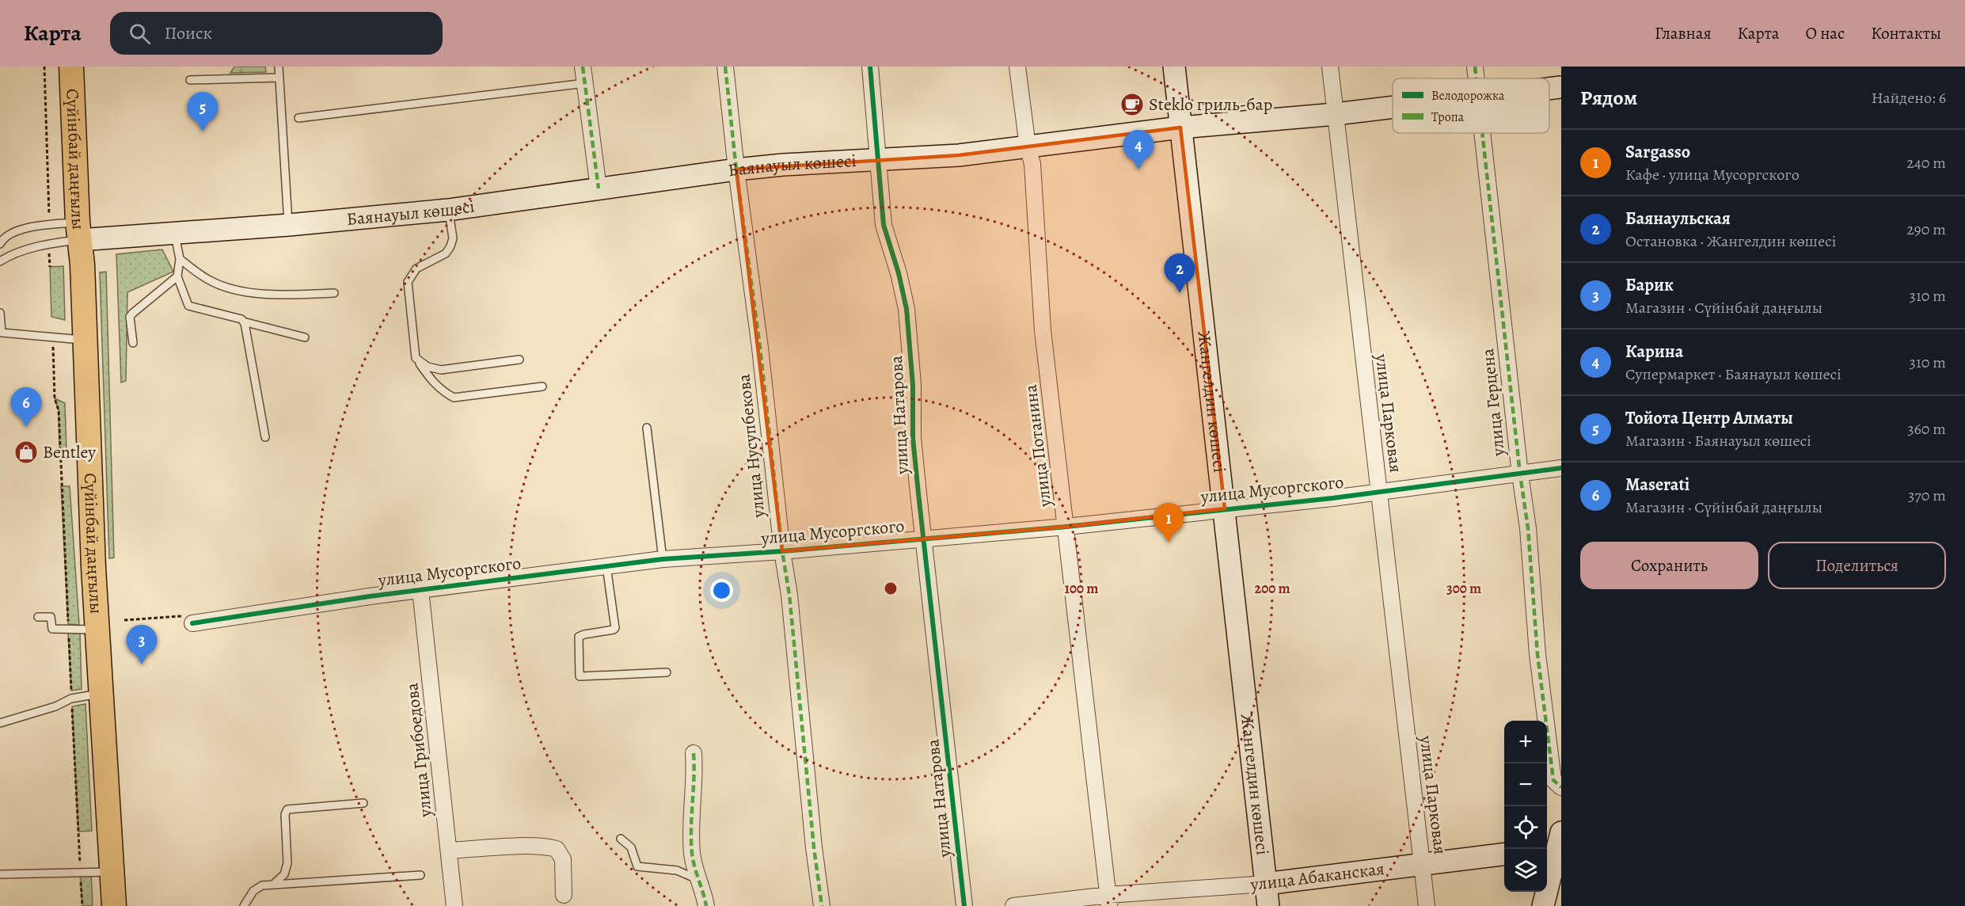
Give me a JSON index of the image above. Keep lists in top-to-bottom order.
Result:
{
  "streets": {
    "main road": [
      "Сүйінбай даңғылы",
      "Баянауыл көшесі",
      "Жангелдин көшесі",
      "улица Абаканская"
    ],
    "street": [
      "улица Герцена",
      "улица Парковая",
      "улица Натарова",
      "улица Нусупбекова",
      "улица Потанина",
      "улица Мусоргского",
      "улица Грибоедова"
    ]
  },
  "crossings": [
    ["Сүйінбай даңғылы", "Баянауыл көшесі"],
    ["Баянауыл көшесі", "Жангелдин көшесі"],
    ["Баянауыл көшесі", "улица Парковая"],
    ["Баянауыл көшесі", "улица Натарова"],
    ["Баянауыл көшесі", "улица Нусупбекова"],
    ["Баянауыл көшесі", "улица Потанина"],
    ["Жангелдин көшесі", "улица Мусоргского"],
    ["Жангелдин көшесі", "улица Абаканская"],
    ["улица Герцена", "улица Мусоргского"],
    ["улица Парковая", "улица Мусоргского"],
    ["улица Парковая", "улица Абаканская"],
    ["улица Натарова", "улица Мусоргского"],
    ["улица Нусупбекова", "улица Мусоргского"],
    ["улица Потанина", "улица Мусоргского"],
    ["улица Потанина", "улица Абаканская"],
    ["улица Мусоргского", "улица Грибоедова"]
  ],
  "places": {
    "cafe": ["Steklo гриль-бар"],
    "shop": ["Bentley"]
  },
  "legend": ["Велодорожка", "Тропа"],
  "page": {
    "header": "Карта",
    "search": "Поиск",
    "nav": [
      "Главная",
      "Карта",
      "О нас",
      "Контакты"
    ],
    "heading": ["Рядом", "Найдено: 6"],
    "pins": [
      "5",
      "4",
      "2",
      "6",
      "1",
      "3"
    ],
    "list": [
      {
        "mark": "1",
        "name": "Sargasso",
        "note": "Кафе · улица Мусоргского",
        "value": "240 m"
      },
      {
        "mark": "2",
        "name": "Баянаульская",
        "note": "Остановка · Жангелдин көшесі",
        "value": "290 m"
      },
      {
        "mark": "3",
        "name": "Барик",
        "note": "Магазин · Сүйінбай даңғылы",
        "value": "310 m"
      },
      {
        "mark": "4",
        "name": "Карина",
        "note": "Супермаркет · Баянауыл көшесі",
        "value": "310 m"
      },
      {
        "mark": "5",
        "name": "Тойота Центр Алматы",
        "note": "Магазин · Баянауыл көшесі",
        "value": "360 m"
      },
      {
        "mark": "6",
        "name": "Maserati",
        "note": "Магазин · Сүйінбай даңғылы",
        "value": "370 m"
      }
    ],
    "buttons": ["Сохранить", "Поделиться"],
    "map_buttons": ["+", "−"]
  },
  "rings": ["100 m", "200 m", "300 m"]
}
